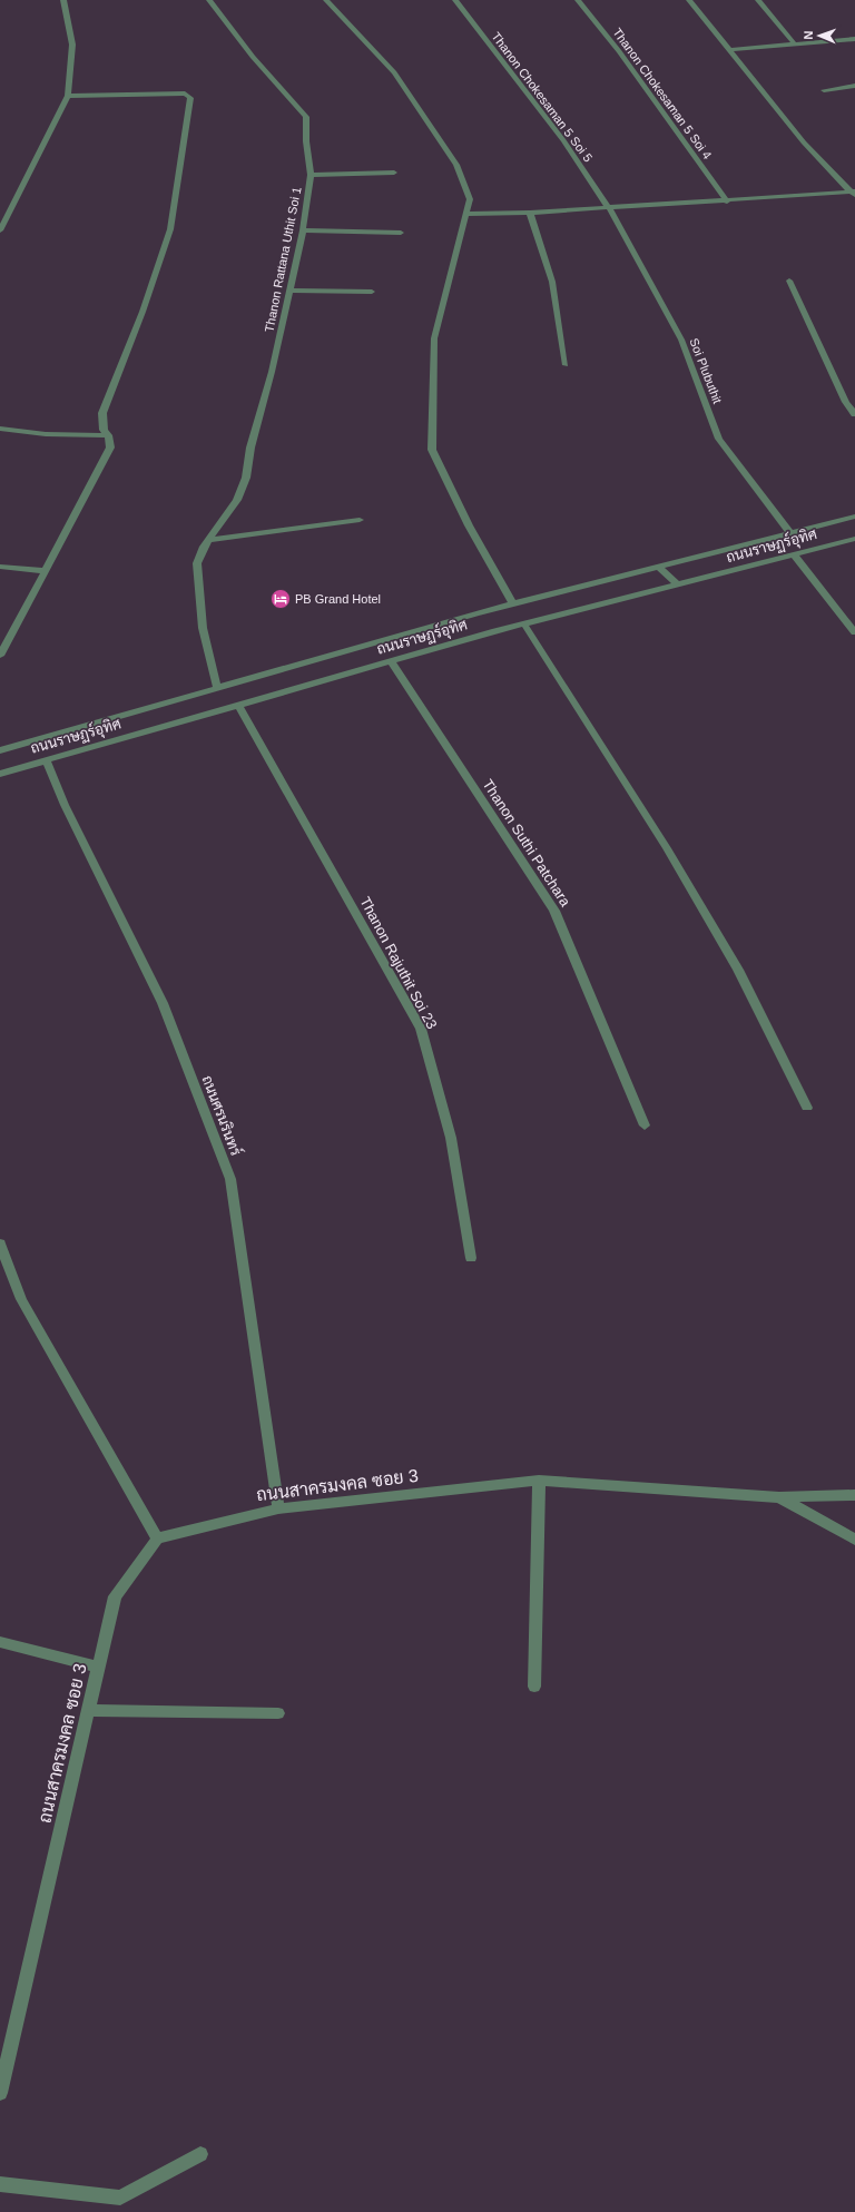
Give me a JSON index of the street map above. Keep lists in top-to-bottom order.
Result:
{
  "streets": {
    "street": [
      "Thanon Chokesaman 5 Soi 4",
      "Thanon Chokesaman 5 Soi 5",
      "Thanon Rattana Uthit Soi 1",
      "Soi Plubuthit",
      "ถนนราษฏร์อุทิศ",
      "Thanon Suthi Patchara",
      "Thanon Rajuthit Soi 23",
      "ถนนศรนรินทร์",
      "ถนนสาครมงคล ซอย 3"
    ]
  },
  "crossings": [
    ["Thanon Chokesaman 5 Soi 5", "Soi Plubuthit"],
    ["Thanon Rattana Uthit Soi 1", "ถนนราษฏร์อุทิศ"],
    ["Soi Plubuthit", "ถนนราษฏร์อุทิศ"],
    ["ถนนราษฏร์อุทิศ", "Thanon Suthi Patchara"],
    ["ถนนราษฏร์อุทิศ", "Thanon Rajuthit Soi 23"],
    ["ถนนราษฏร์อุทิศ", "ถนนศรนรินทร์"],
    ["ถนนศรนรินทร์", "ถนนสาครมงคล ซอย 3"]
  ],
  "places": {
    "hotel": ["PB Grand Hotel"]
  },
  "north": "left"
}
